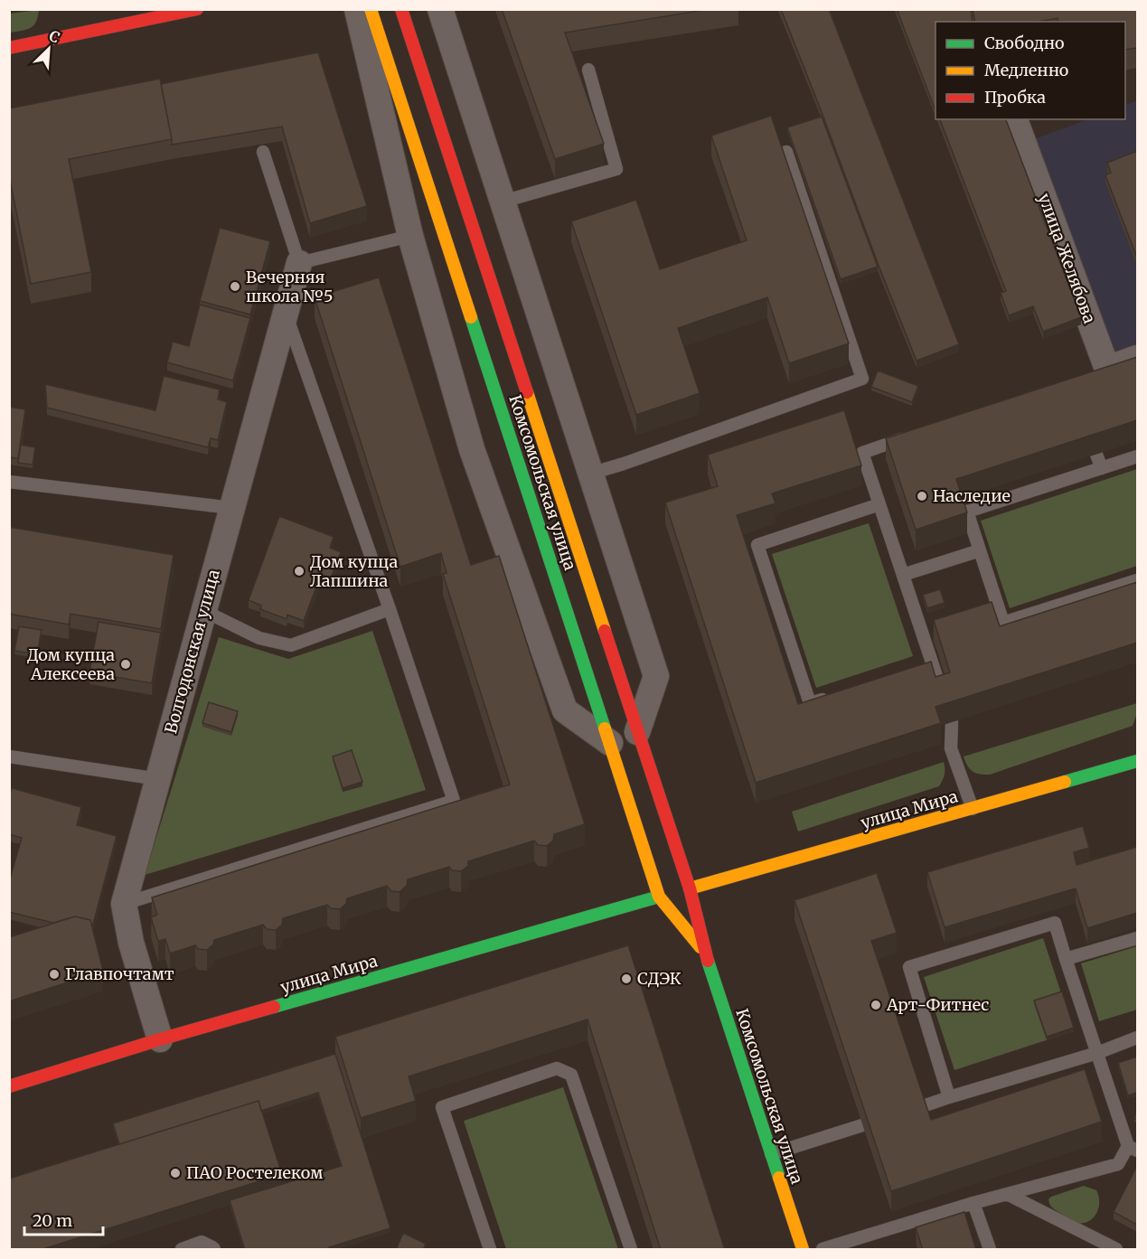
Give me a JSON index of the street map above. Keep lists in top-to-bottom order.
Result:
{
  "streets": {
    "main road": ["Комсомольская улица", "улица Мира"],
    "street": ["улица Желябова", "Волгодонская улица"]
  },
  "crossings": [
    ["Комсомольская улица", "улица Мира"],
    ["Волгодонская улица", "улица Мира"]
  ],
  "places": [
    "Вечерняя школа №5",
    "Наследие",
    "Дом купца Лапшина",
    "Дом купца Алексеева",
    "Главпочтамт",
    "СДЭК",
    "Арт-Фитнес",
    "ПАО Ростелеком"
  ],
  "legend": ["Свободно", "Медленно", "Пробка"],
  "scale_bar": "20 m",
  "north": "top right"
}
